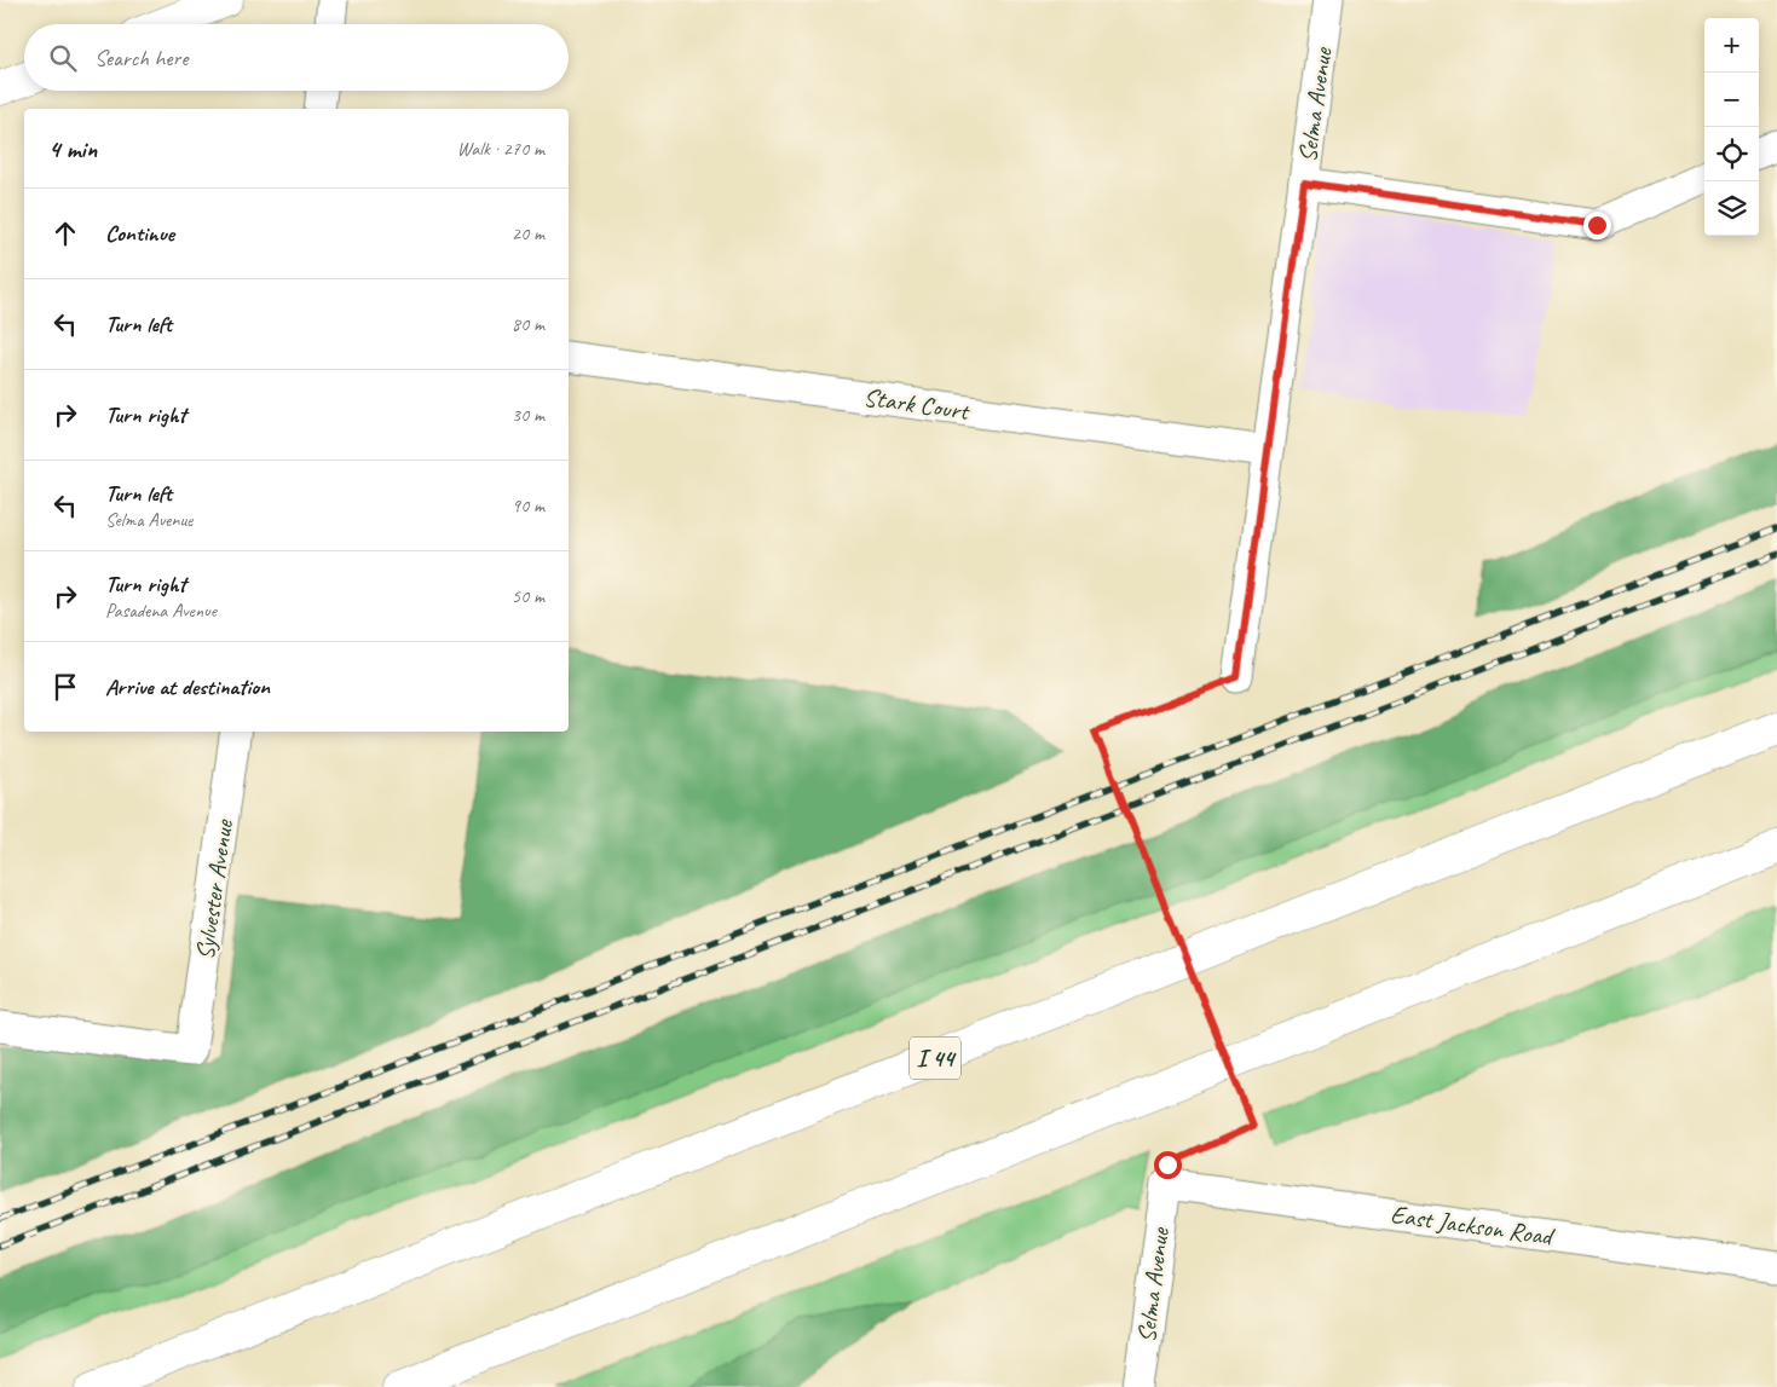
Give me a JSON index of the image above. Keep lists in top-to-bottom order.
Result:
{
  "streets": {
    "main road": ["I 44"],
    "street": [
      "Selma Avenue",
      "Stark Court",
      "Sylvester Avenue",
      "East Jackson Road"
    ]
  },
  "crossings": [
    ["Selma Avenue", "Stark Court"],
    ["Selma Avenue", "East Jackson Road"]
  ],
  "page": {
    "map_buttons": ["+", "−"],
    "search": "Search here",
    "heading": ["4 min", "Walk · 270 m"],
    "list": [
      ["Continue", "20 m"],
      ["Turn left", "80 m"],
      ["Turn right", "30 m"],
      ["Turn left", "Selma Avenue", "90 m"],
      ["Turn right", "Pasadena Avenue", "50 m"],
      "Arrive at destination"
    ]
  }
}
